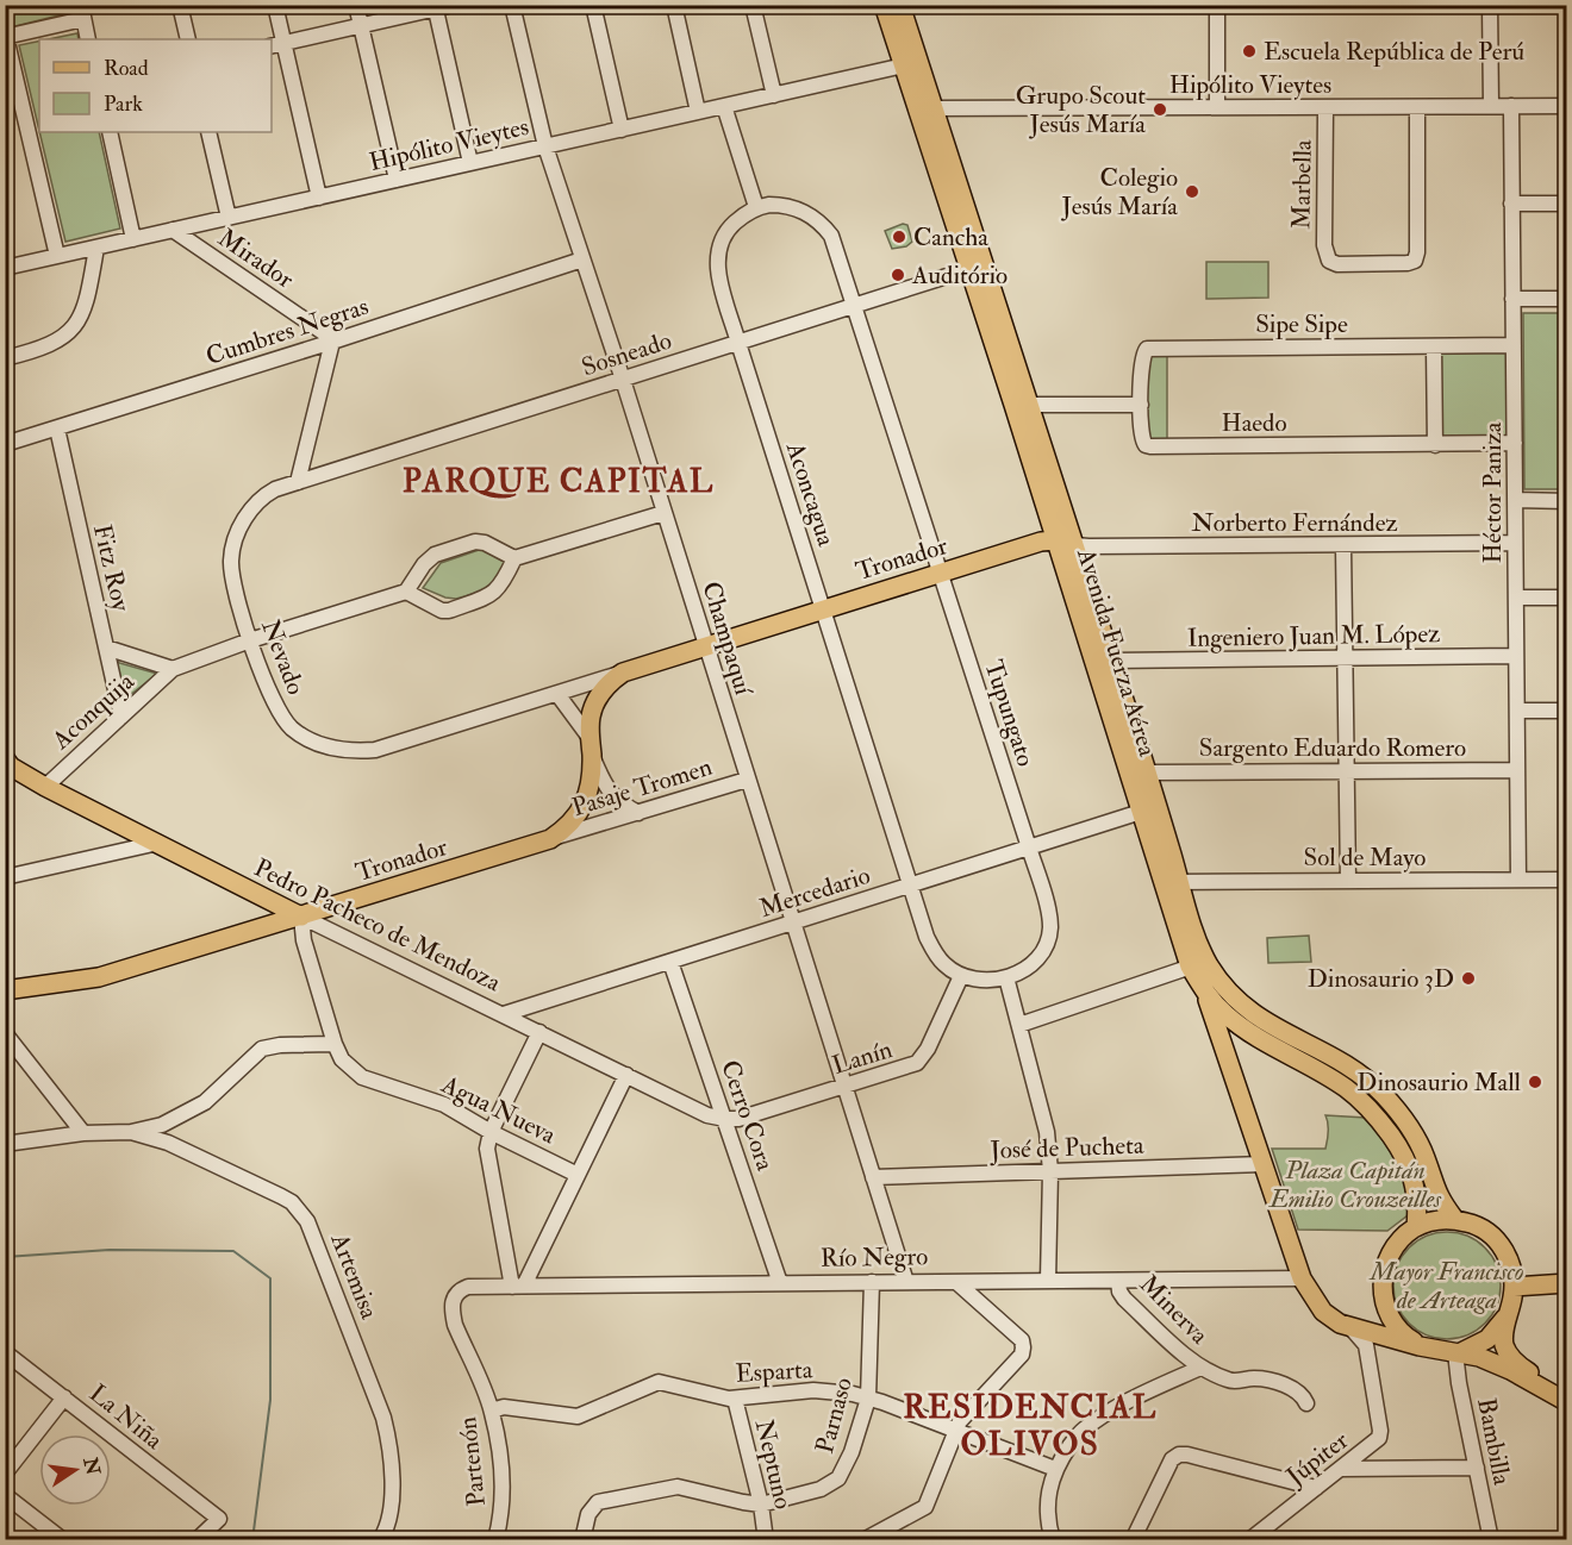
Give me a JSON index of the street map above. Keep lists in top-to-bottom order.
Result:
{
  "streets": {
    "main road": ["Tronador", "Avenida Fuerza Aérea", "Pedro Pacheco de Mendoza"],
    "street": [
      "Hipólito Vieytes",
      "Marbella",
      "Mirador",
      "Sipe Sipe",
      "Cumbres Negras",
      "Sosneado",
      "Haedo",
      "Héctor Paniza",
      "Aconcagua",
      "Norberto Fernández",
      "Fitz Roy",
      "Ingeniero Juan M. López",
      "Champaquí",
      "Nevado",
      "Aconquija",
      "Tupungato",
      "Sargento Eduardo Romero",
      "Pasaje Tromen",
      "Sol de Mayo",
      "Mercedario",
      "Lanín",
      "Agua Nueva",
      "Cerro Cora",
      "José de Pucheta",
      "Río Negro",
      "Artemisa",
      "Minerva",
      "Esparta",
      "Parnaso",
      "La Niña",
      "Bambilla",
      "Júpiter",
      "Partenón",
      "Neptuno"
    ]
  },
  "crossings": [
    ["Hipólito Vieytes", "Marbella"],
    ["Hipólito Vieytes", "Mirador"],
    ["Hipólito Vieytes", "Héctor Paniza"],
    ["Hipólito Vieytes", "Champaquí"],
    ["Hipólito Vieytes", "Avenida Fuerza Aérea"],
    ["Mirador", "Cumbres Negras"],
    ["Sipe Sipe", "Haedo"],
    ["Sipe Sipe", "Héctor Paniza"],
    ["Cumbres Negras", "Fitz Roy"],
    ["Cumbres Negras", "Champaquí"],
    ["Sosneado", "Aconcagua"],
    ["Sosneado", "Champaquí"],
    ["Sosneado", "Avenida Fuerza Aérea"],
    ["Sosneado", "Nevado"],
    ["Sosneado", "Tupungato"],
    ["Haedo", "Héctor Paniza"],
    ["Héctor Paniza", "Norberto Fernández"],
    ["Héctor Paniza", "Ingeniero Juan M. López"],
    ["Héctor Paniza", "Sargento Eduardo Romero"],
    ["Héctor Paniza", "Sol de Mayo"],
    ["Aconcagua", "Tronador"],
    ["Aconcagua", "Tupungato"],
    ["Aconcagua", "Mercedario"],
    ["Aconcagua", "Lanín"],
    ["Norberto Fernández", "Tronador"],
    ["Norberto Fernández", "Avenida Fuerza Aérea"],
    ["Tronador", "Champaquí"],
    ["Tronador", "Avenida Fuerza Aérea"],
    ["Tronador", "Nevado"],
    ["Tronador", "Tupungato"],
    ["Tronador", "Pasaje Tromen"],
    ["Tronador", "Pedro Pacheco de Mendoza"],
    ["Tronador", "Agua Nueva"],
    ["Fitz Roy", "Aconquija"],
    ["Ingeniero Juan M. López", "Avenida Fuerza Aérea"],
    ["Champaquí", "Pasaje Tromen"],
    ["Champaquí", "Mercedario"],
    ["Champaquí", "Lanín"],
    ["Champaquí", "José de Pucheta"],
    ["Champaquí", "Río Negro"],
    ["Avenida Fuerza Aérea", "Sargento Eduardo Romero"],
    ["Avenida Fuerza Aérea", "Sol de Mayo"],
    ["Avenida Fuerza Aérea", "Mercedario"],
    ["Avenida Fuerza Aérea", "Bambilla"],
    ["Nevado", "Aconquija"],
    ["Aconquija", "Pedro Pacheco de Mendoza"],
    ["Tupungato", "Mercedario"],
    ["Tupungato", "Lanín"],
    ["Mercedario", "Pedro Pacheco de Mendoza"],
    ["Mercedario", "Lanín"],
    ["Mercedario", "Cerro Cora"],
    ["Pedro Pacheco de Mendoza", "Lanín"],
    ["Pedro Pacheco de Mendoza", "Agua Nueva"],
    ["Pedro Pacheco de Mendoza", "Cerro Cora"],
    ["Lanín", "Cerro Cora"],
    ["Cerro Cora", "Río Negro"],
    ["Río Negro", "Minerva"],
    ["Río Negro", "Parnaso"],
    ["Río Negro", "Partenón"],
    ["Minerva", "Esparta"],
    ["Esparta", "Parnaso"],
    ["Esparta", "Partenón"],
    ["Esparta", "Neptuno"],
    ["Parnaso", "Neptuno"]
  ],
  "districts": ["PARQUE CAPITAL", "RESIDENCIAL OLIVOS"],
  "parks": ["Plaza Capitán Emilio Crouzeilles", "Mayor Francisco de Arteaga"],
  "places": [
    "Escuela República de Perú",
    "Grupo Scout Jesús María",
    "Colegio Jesús María",
    "Cancha",
    "Auditório",
    "Dinosaurio 3D",
    "Dinosaurio Mall"
  ],
  "legend": ["Road", "Park"],
  "north": "right"
}
